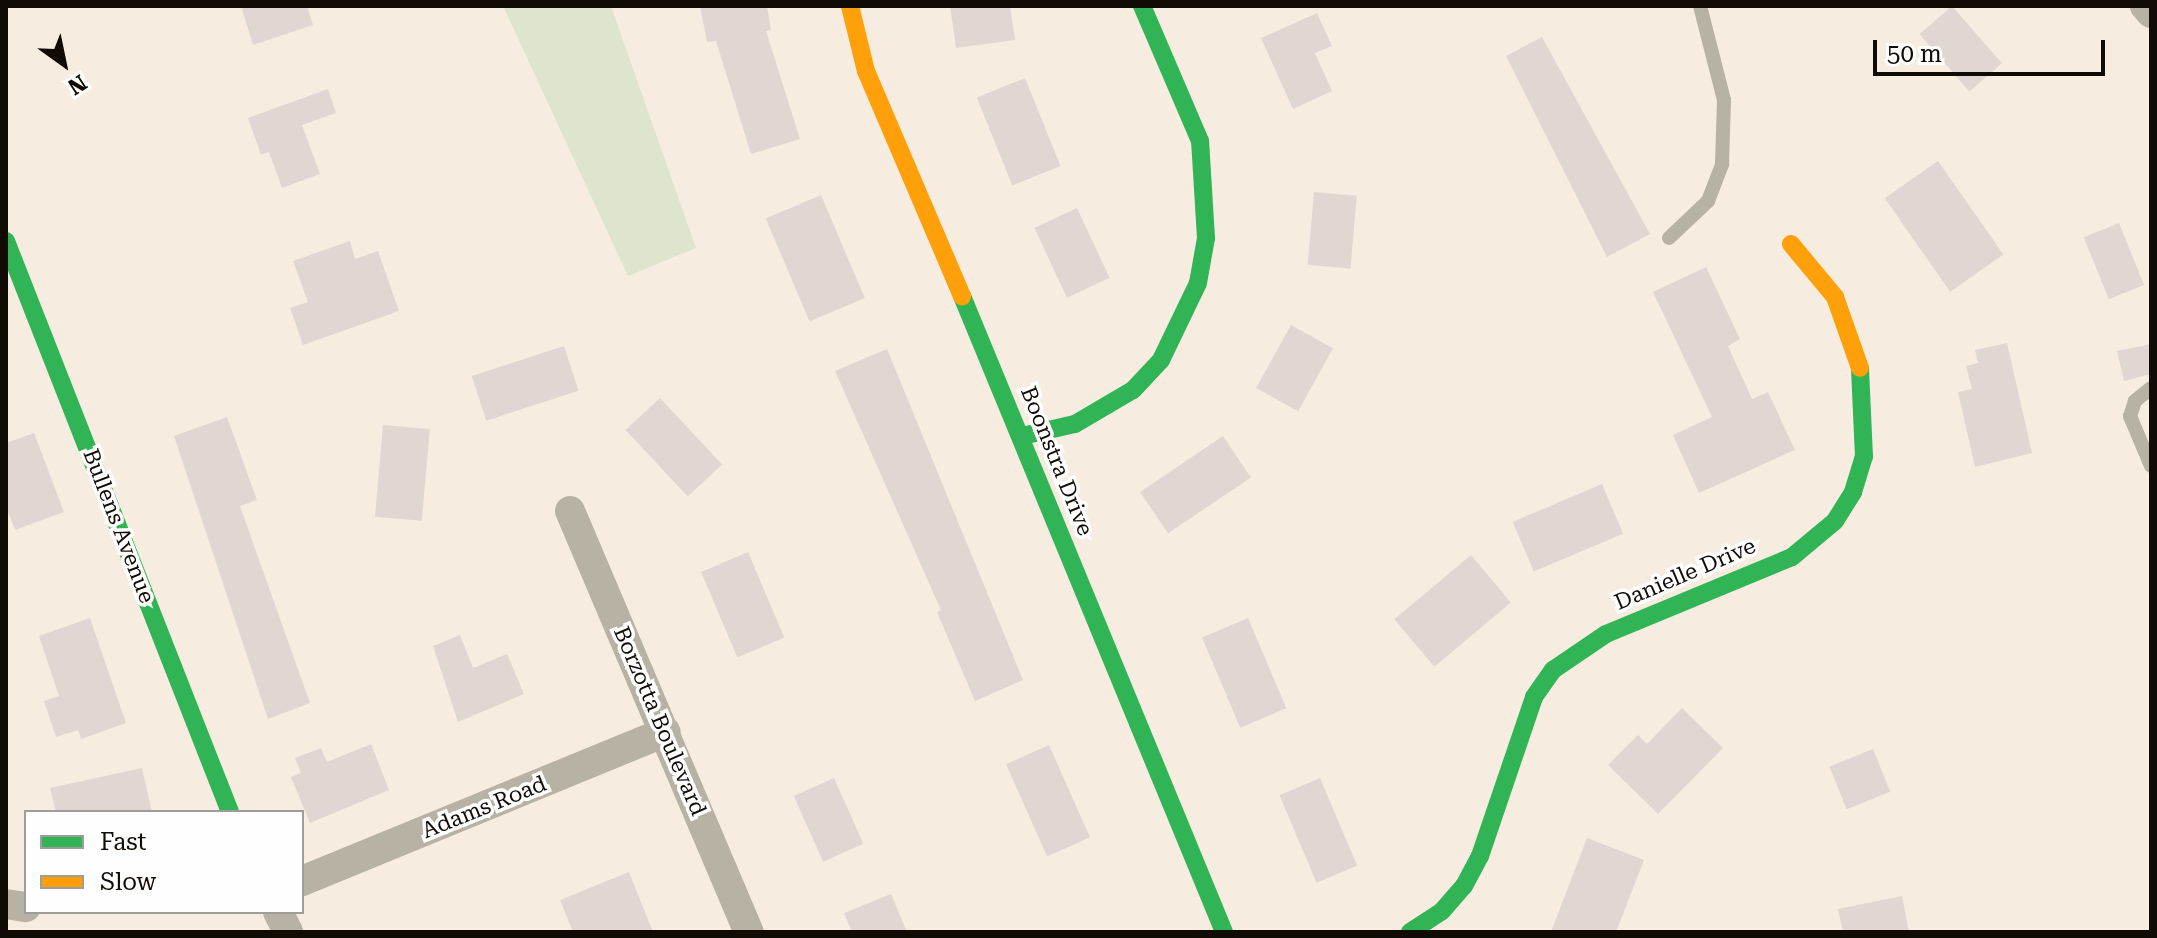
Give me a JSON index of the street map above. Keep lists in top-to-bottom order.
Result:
{
  "streets": {
    "street": [
      "Boonstra Drive",
      "Bullens Avenue",
      "Danielle Drive",
      "Borzotta Boulevard",
      "Adams Road"
    ]
  },
  "crossings": [
    ["Borzotta Boulevard", "Adams Road"]
  ],
  "legend": ["Fast", "Slow"],
  "scale_bar": "50 m",
  "north": "bottom right"
}
